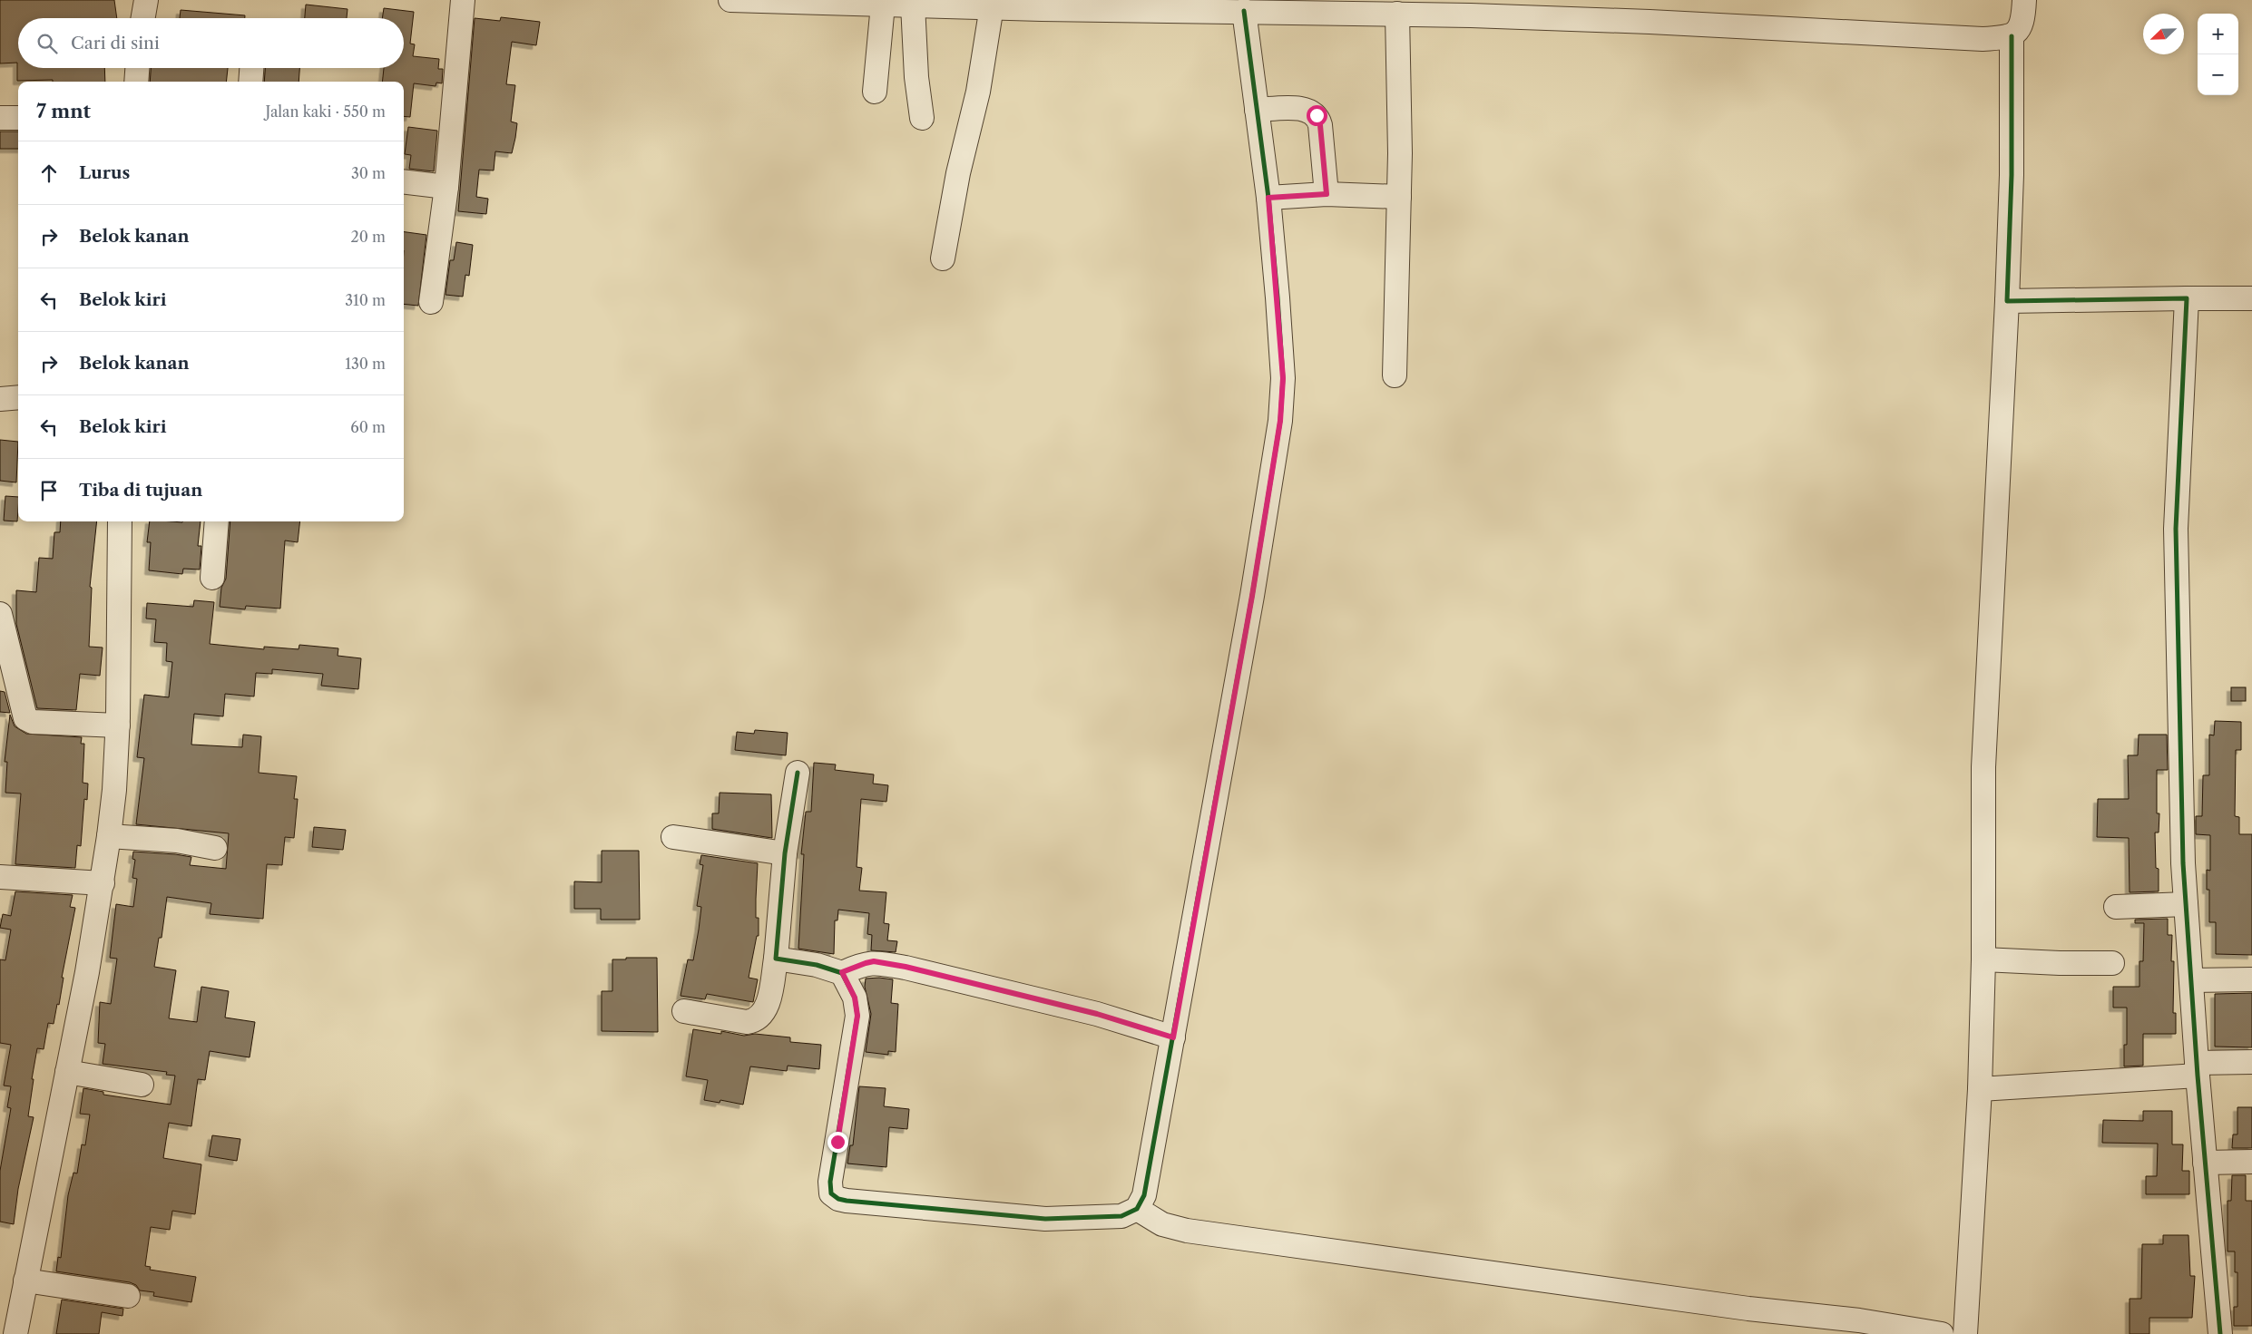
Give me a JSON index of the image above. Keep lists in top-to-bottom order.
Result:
{
  "north": "bottom left",
  "page": {
    "map_buttons": ["+", "−"],
    "search": "Cari di sini",
    "heading": ["7 mnt", "Jalan kaki · 550 m"],
    "list": [
      ["Lurus", "30 m"],
      ["Belok kanan", "20 m"],
      ["Belok kiri", "310 m"],
      ["Belok kanan", "130 m"],
      ["Belok kiri", "60 m"],
      "Tiba di tujuan"
    ]
  }
}
